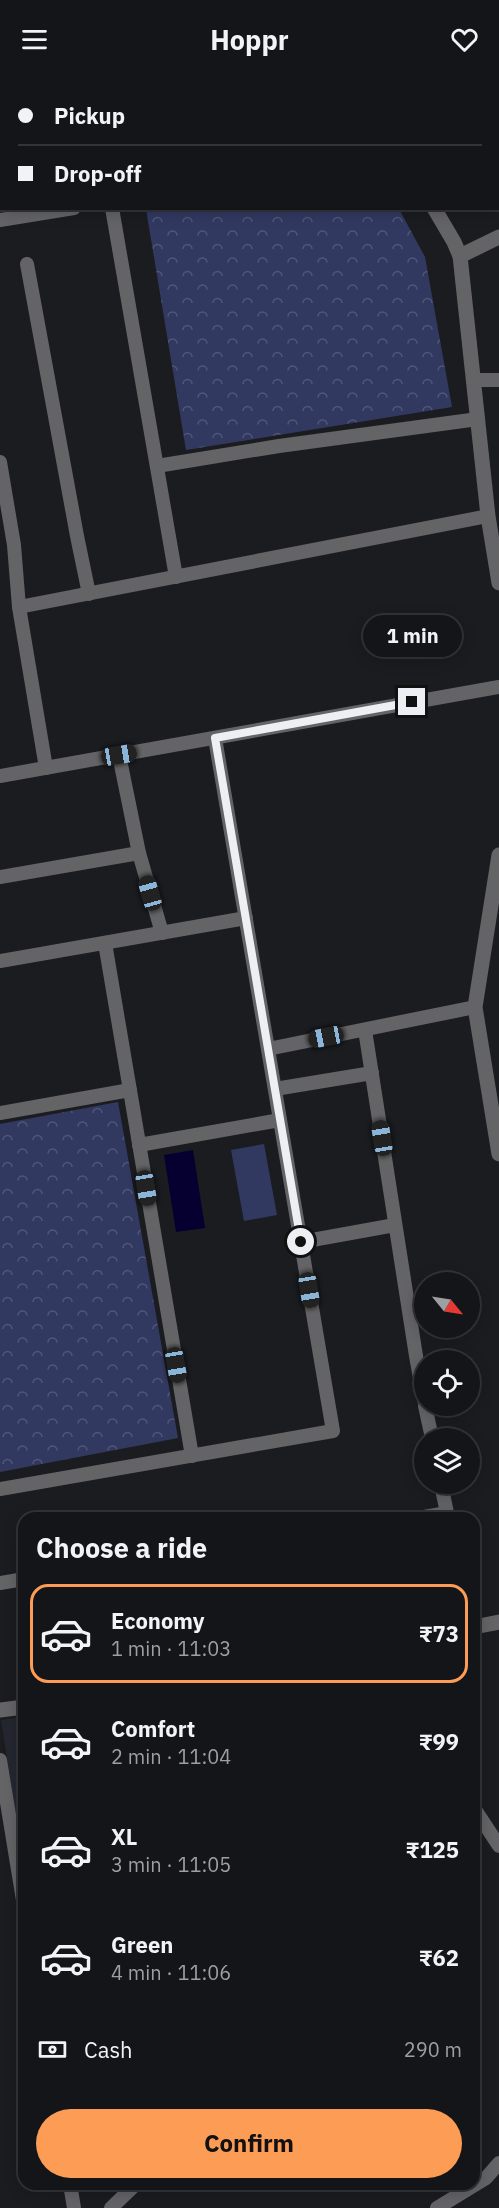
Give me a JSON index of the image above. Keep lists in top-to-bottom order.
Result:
{
  "north": "bottom right",
  "page": {
    "header": "Hoppr",
    "banner": ["Pickup", "Drop-off"],
    "bubble": "1 min",
    "heading": "Choose a ride",
    "list": [
      {
        "name": "Economy",
        "note": "1 min · 11:03",
        "value": "₹73"
      },
      {
        "name": "Comfort",
        "note": "2 min · 11:04",
        "value": "₹99"
      },
      {
        "name": "XL",
        "note": "3 min · 11:05",
        "value": "₹125"
      },
      {
        "name": "Green",
        "note": "4 min · 11:06",
        "value": "₹62"
      }
    ],
    "pay": ["Cash", "290 m"],
    "buttons": "Confirm"
  }
}
